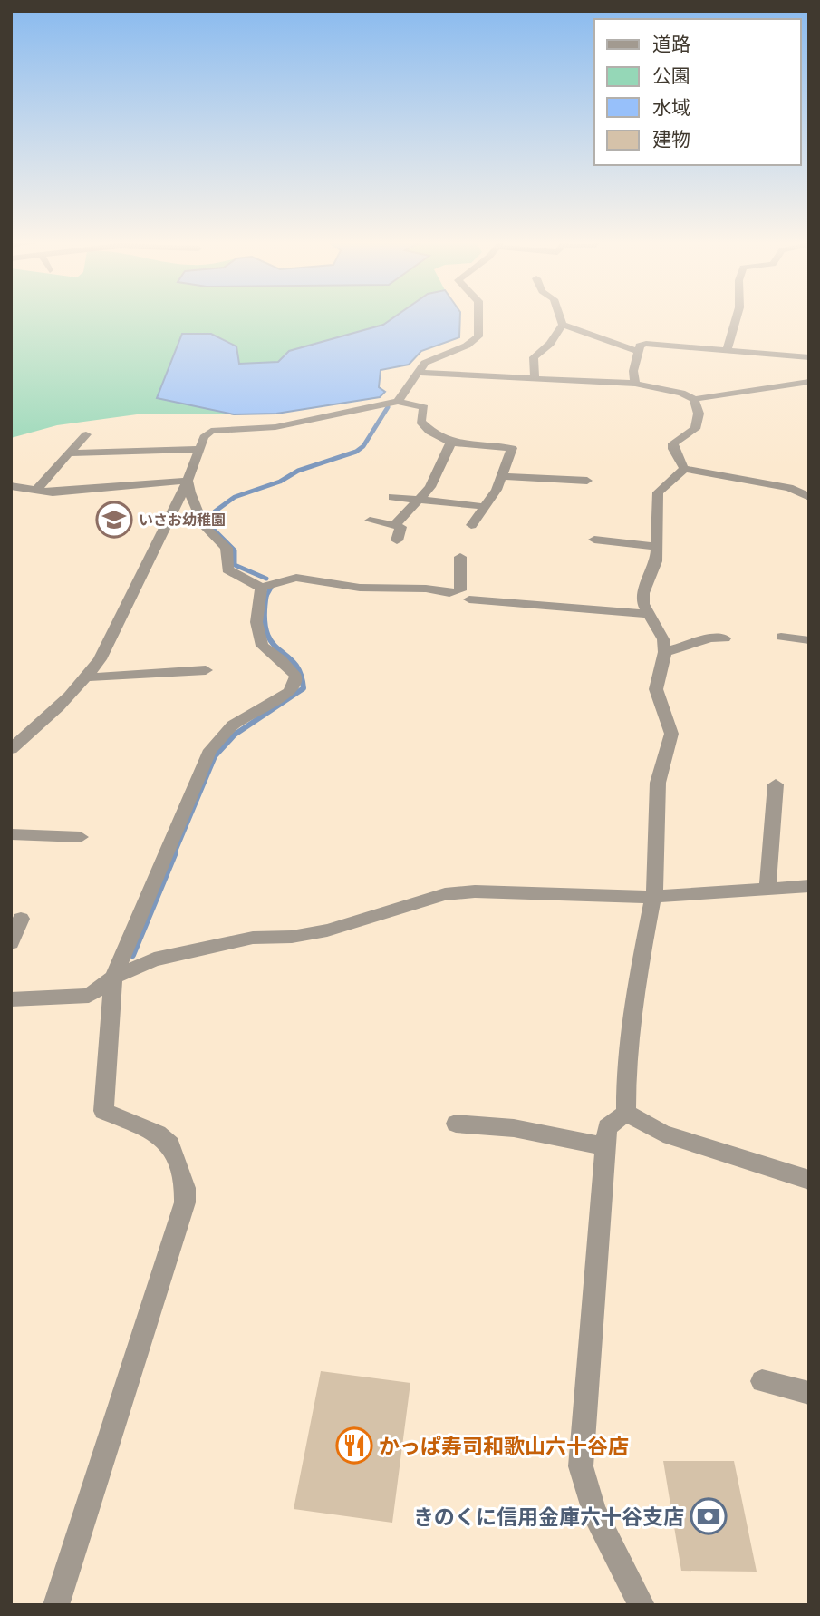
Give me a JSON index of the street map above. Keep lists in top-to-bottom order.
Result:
{
  "places": {
    "school or university": ["いさお幼稚園"],
    "restaurant": ["かっぱ寿司和歌山六十谷店"],
    "bank": ["きのくに信用金庫六十谷支店"]
  },
  "legend": [
    "道路",
    "公園",
    "水域",
    "建物"
  ]
}
